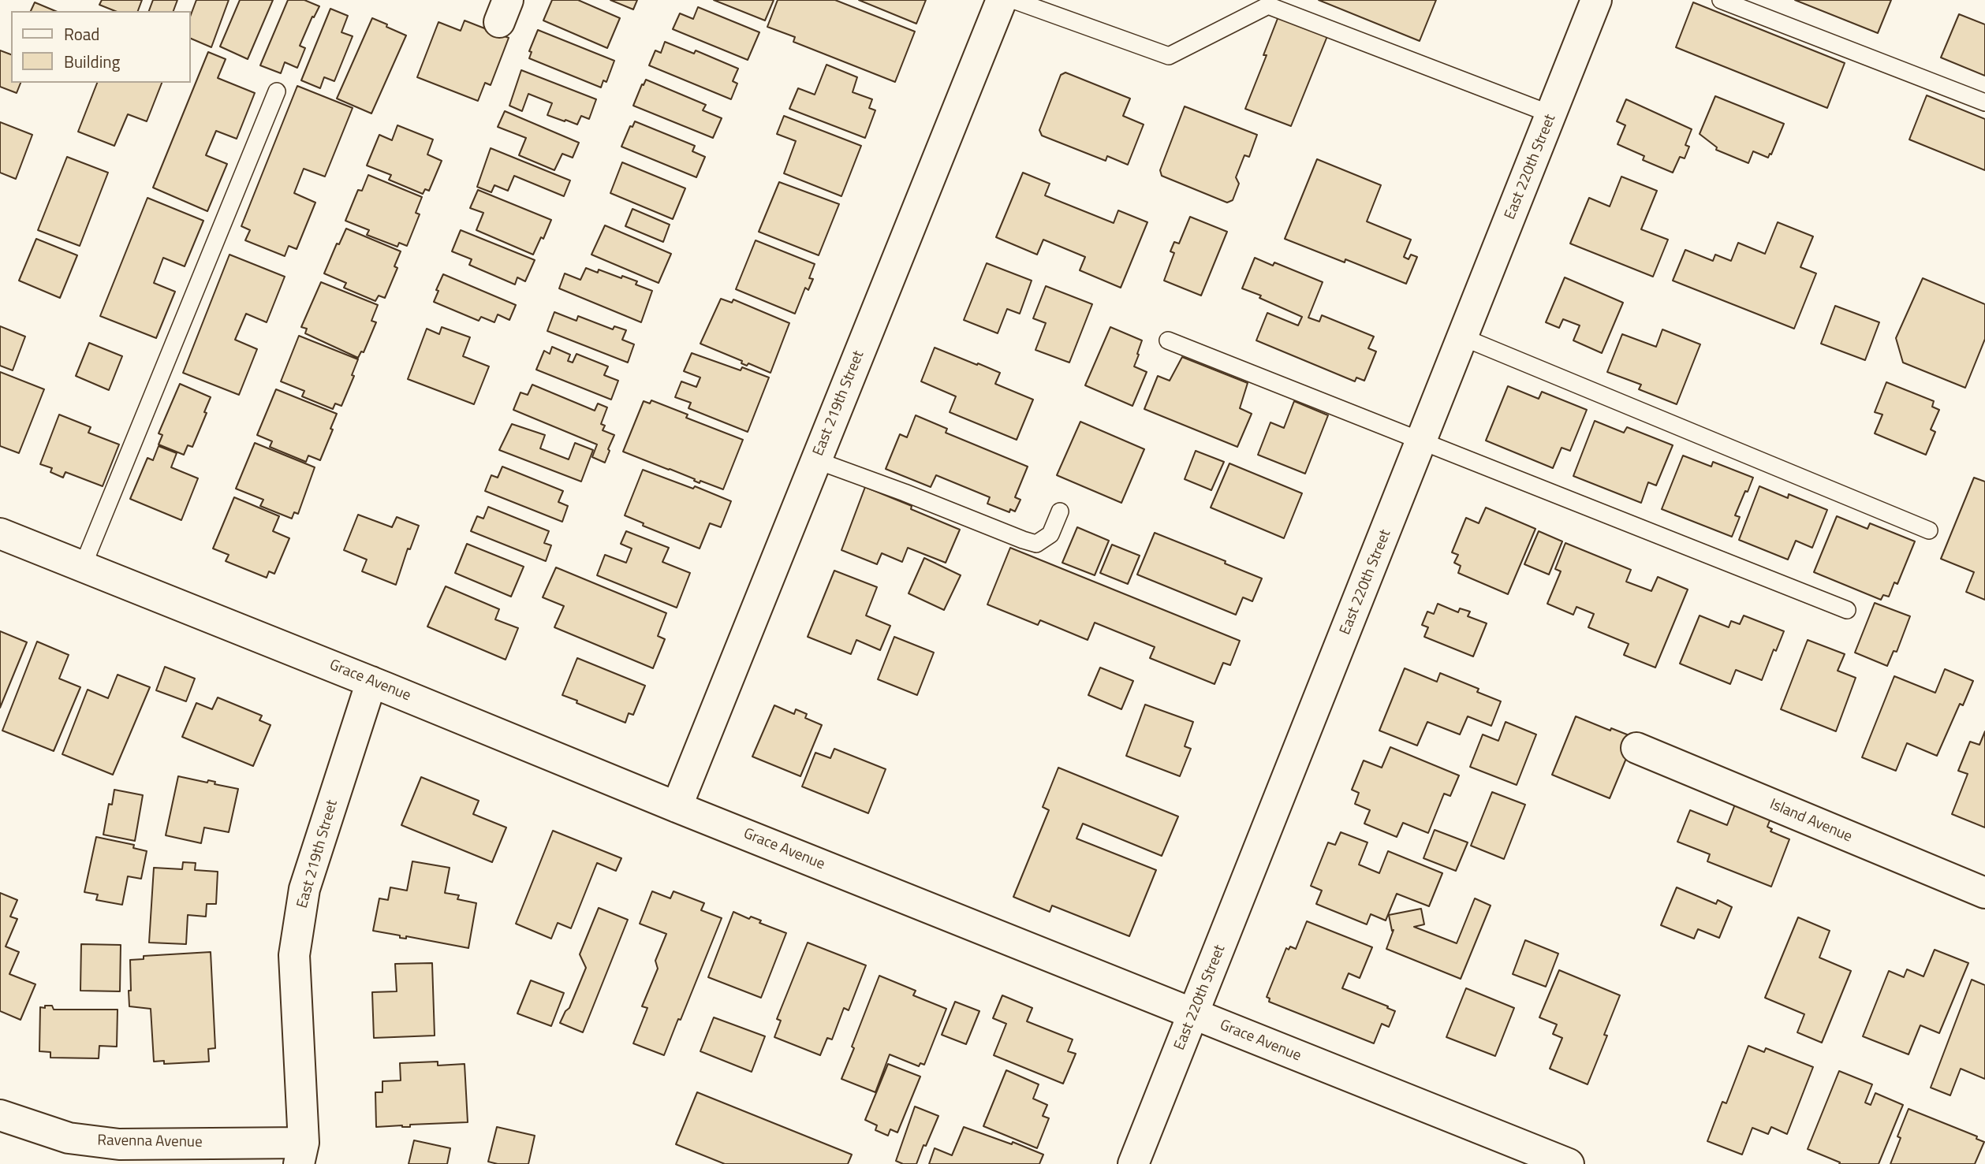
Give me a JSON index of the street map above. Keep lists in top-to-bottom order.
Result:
{
  "streets": {
    "street": [
      "East 220th Street",
      "East 219th Street",
      "Grace Avenue",
      "Island Avenue",
      "Ravenna Avenue"
    ]
  },
  "crossings": [
    ["East 220th Street", "Grace Avenue"],
    ["East 219th Street", "Grace Avenue"],
    ["East 219th Street", "Ravenna Avenue"]
  ],
  "legend": ["Road", "Building"]
}
